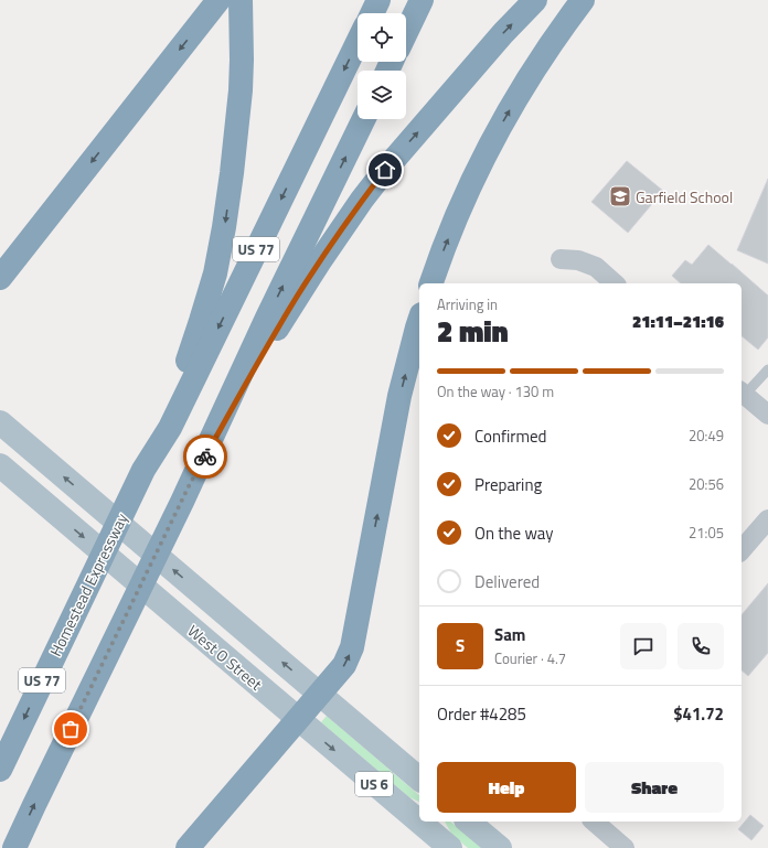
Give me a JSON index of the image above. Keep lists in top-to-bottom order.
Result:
{
  "streets": {
    "highway": ["US 77", "Homestead Expressway"],
    "main road": ["West O Street", "US 6"]
  },
  "crossings": [
    ["US 77", "Homestead Expressway"]
  ],
  "places": {
    "school or university": ["Garfield School"]
  },
  "page": {
    "heading": ["2 min", "Arriving in", "21:11–21:16"],
    "panel": [
      "Sam",
      "Courier · 4.7",
      "Order #4285",
      "$41.72"
    ],
    "bar": "On the way · 130 m",
    "list": [
      ["Confirmed", "20:49"],
      ["Preparing", "20:56"],
      ["On the way", "21:05"],
      "Delivered"
    ],
    "round": "S",
    "buttons": ["Help", "Share"]
  }
}
